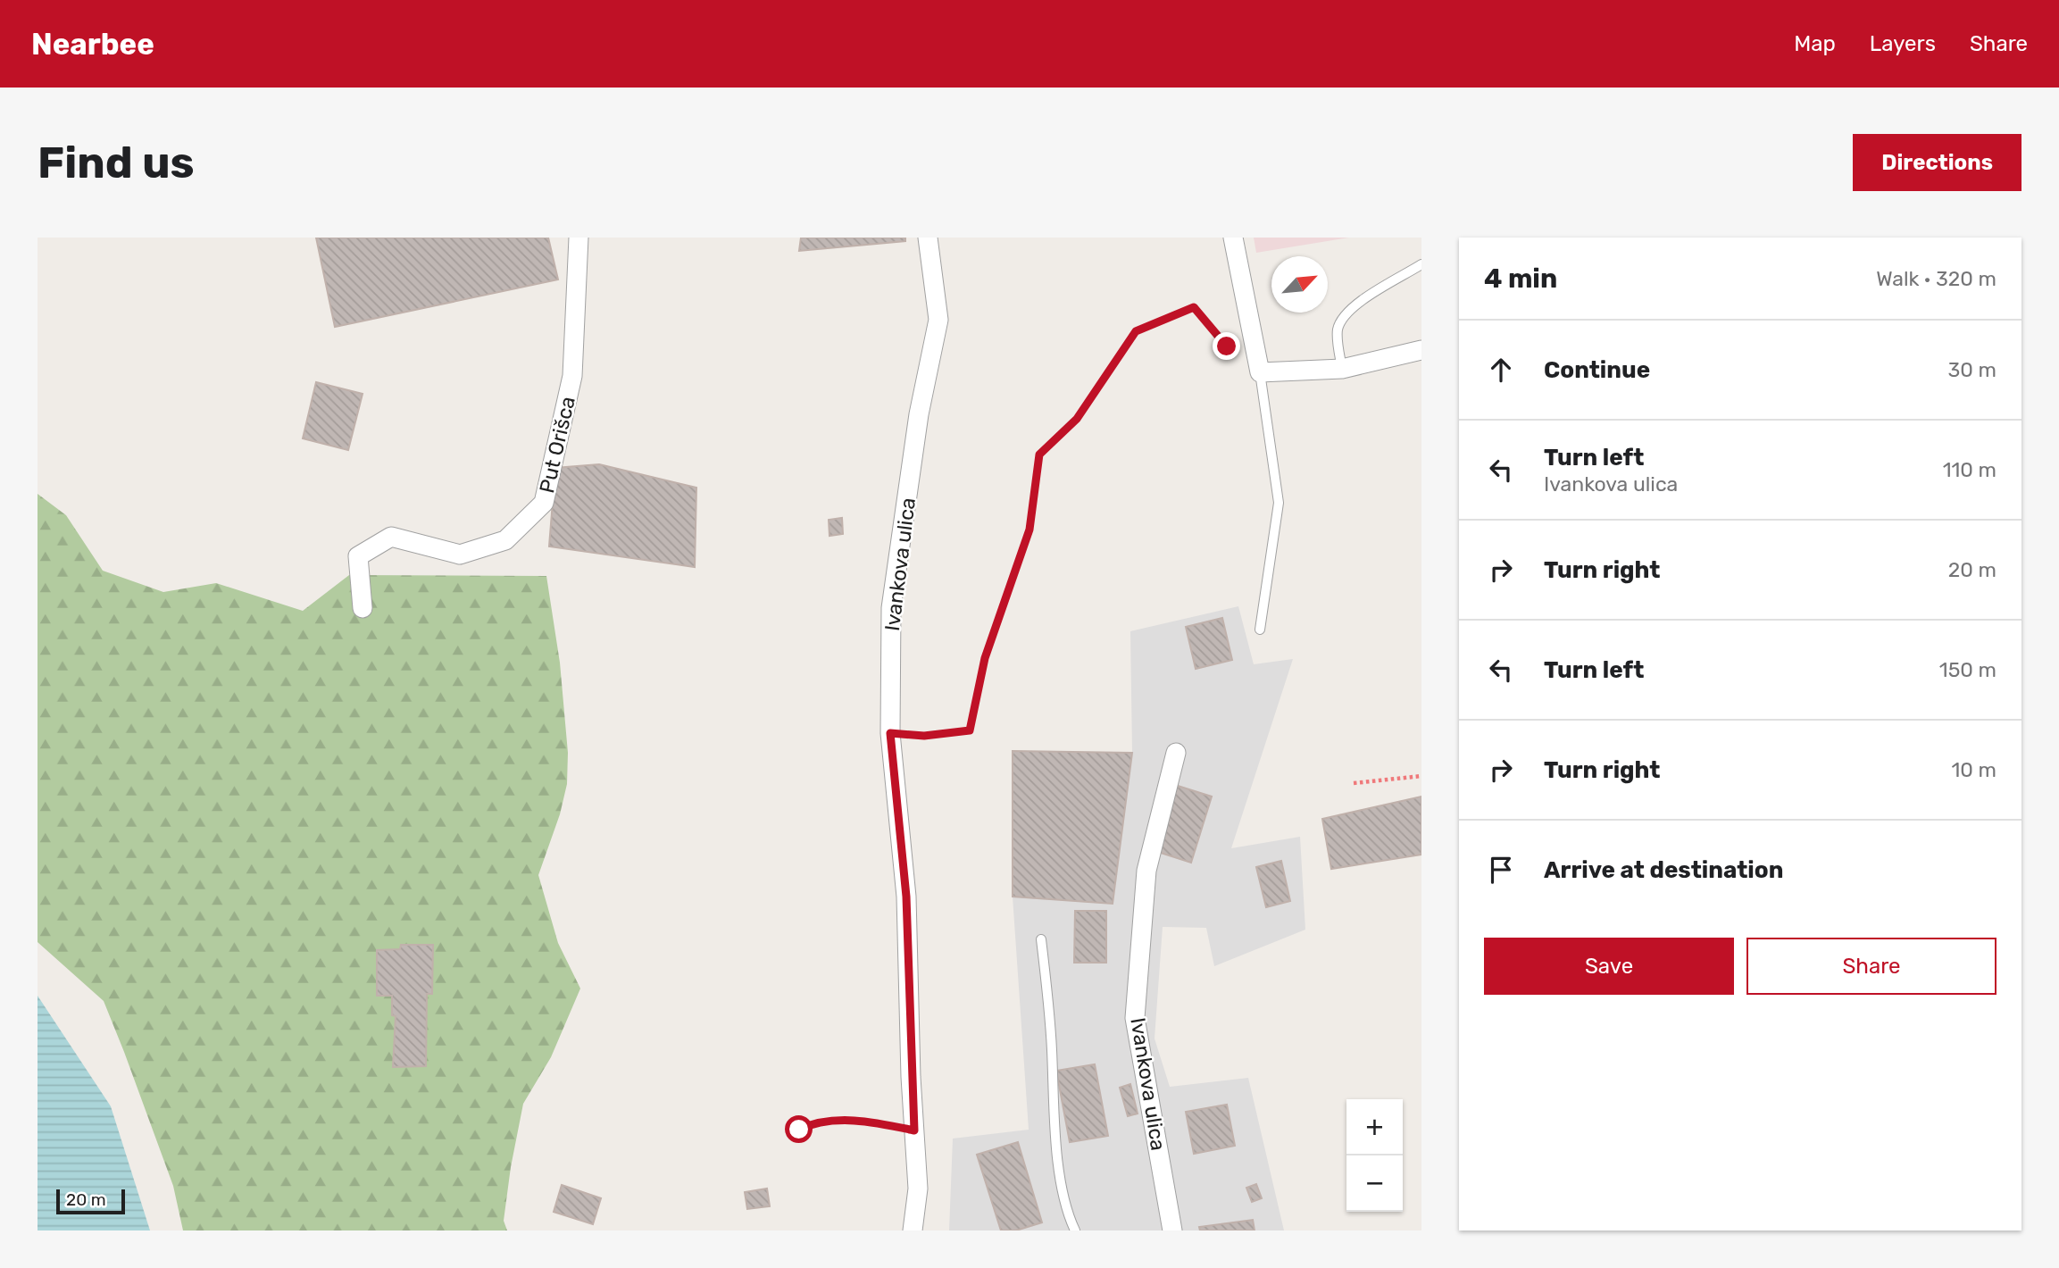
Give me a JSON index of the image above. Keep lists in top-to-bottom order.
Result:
{
  "streets": {
    "street": ["Put Orišca", "Ivankova ulica"]
  },
  "scale_bar": "20 m",
  "north": "top right",
  "page": {
    "header": "Nearbee",
    "nav": ["Map", "Layers", "Share"],
    "buttons": [
      "Directions",
      ["Save", "Share"]
    ],
    "title": "Find us",
    "heading": ["4 min", "Walk · 320 m"],
    "list": [
      ["Continue", "30 m"],
      ["Turn left", "Ivankova ulica", "110 m"],
      ["Turn right", "20 m"],
      ["Turn left", "150 m"],
      ["Turn right", "10 m"],
      "Arrive at destination"
    ],
    "map_buttons": ["+", "−"],
    "scale": "20 m"
  }
}
